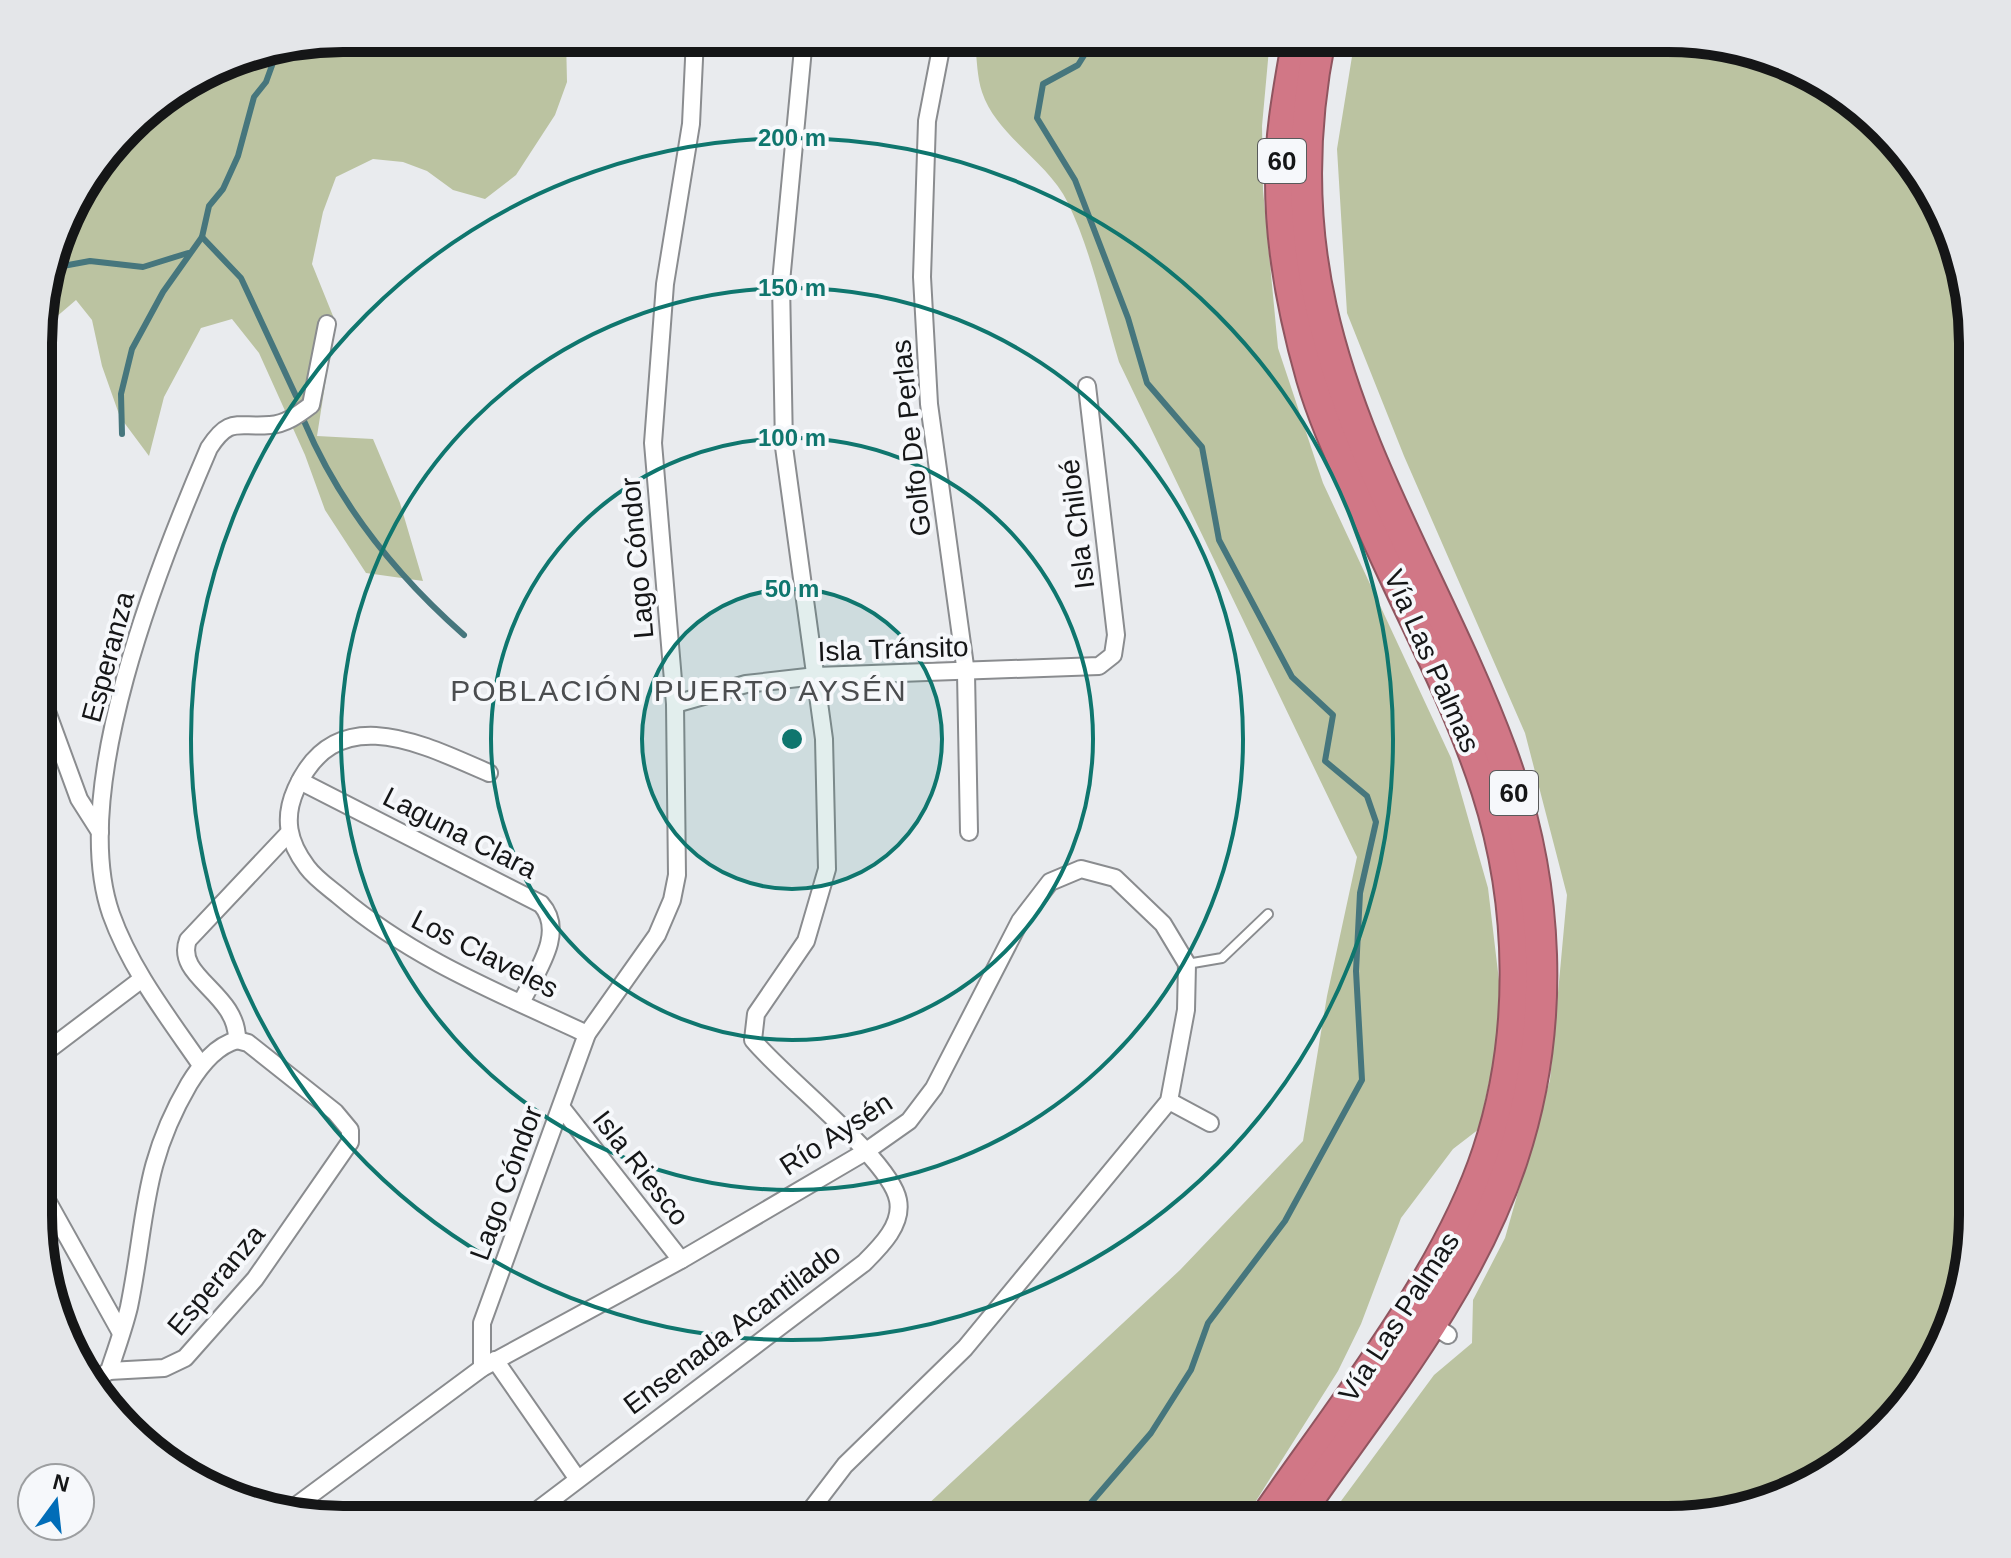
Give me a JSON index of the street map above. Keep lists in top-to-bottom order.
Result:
{
  "streets": {
    "highway": ["60", "Vía Las Palmas"],
    "street": [
      "Golfo De Perlas",
      "Isla Chiloé",
      "Lago Cóndor",
      "Isla Tránsito",
      "Esperanza",
      "Laguna Clara",
      "Los Claveles",
      "Río Aysén",
      "Isla Riesco",
      "Ensenada Acantilado"
    ]
  },
  "crossings": [
    ["Golfo De Perlas", "Isla Tránsito"],
    ["Isla Chiloé", "Isla Tránsito"],
    ["Lago Cóndor", "Isla Tránsito"],
    ["Lago Cóndor", "Los Claveles"],
    ["Lago Cóndor", "Río Aysén"],
    ["Lago Cóndor", "Isla Riesco"],
    ["Laguna Clara", "Los Claveles"],
    ["Río Aysén", "Isla Riesco"],
    ["Río Aysén", "Ensenada Acantilado"]
  ],
  "districts": ["POBLACIÓN PUERTO AYSÉN"],
  "north": "top",
  "rings": [
    "200 m",
    "150 m",
    "100 m",
    "50 m"
  ]
}
